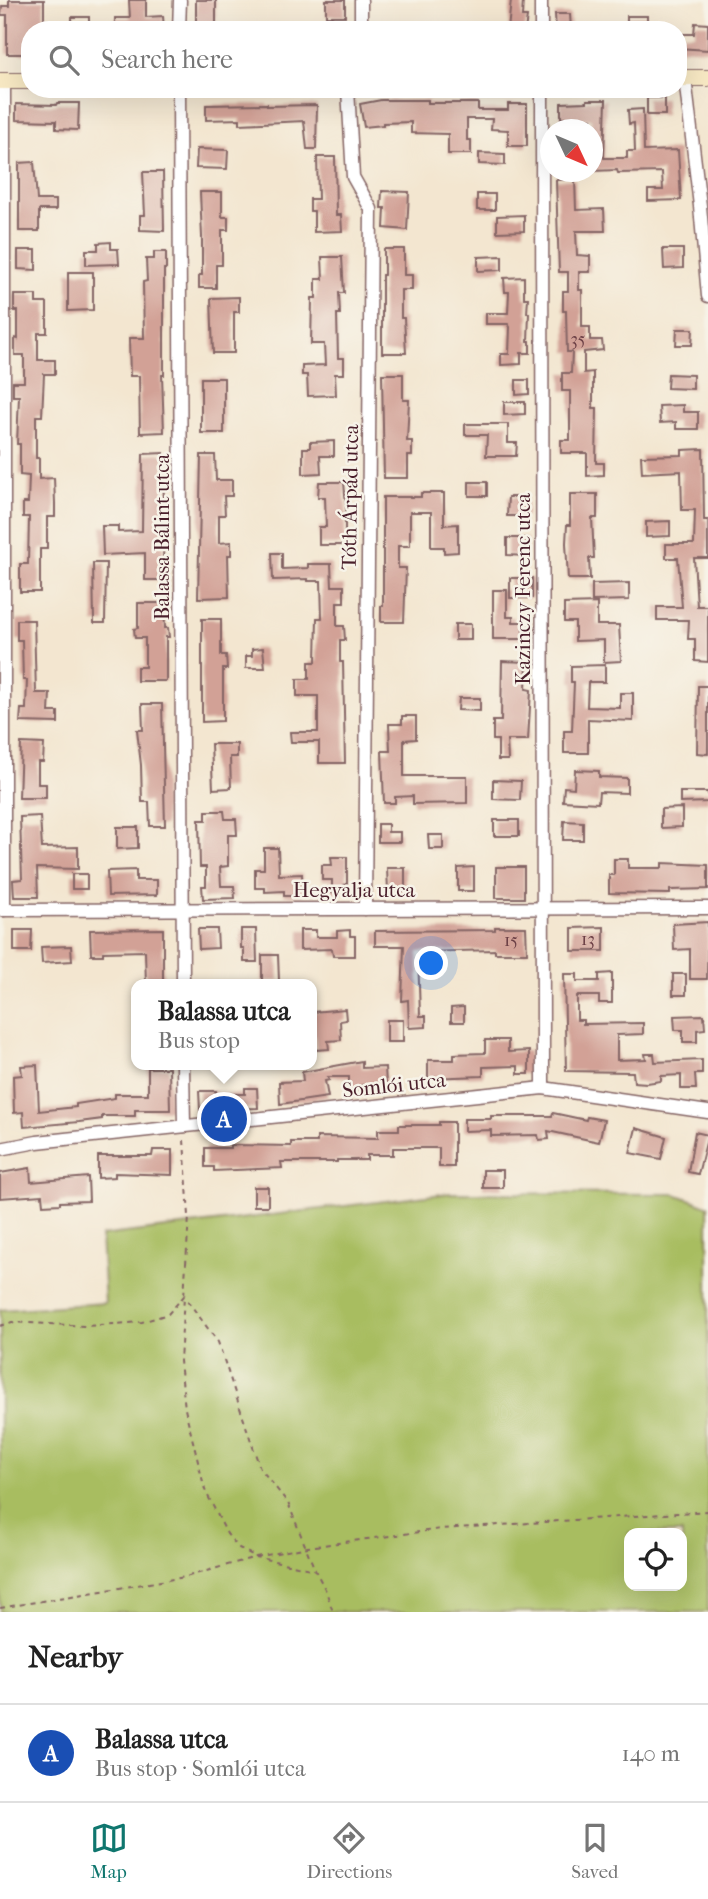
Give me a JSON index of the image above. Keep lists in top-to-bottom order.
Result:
{
  "streets": {
    "street": [
      "Tóth Árpád utca",
      "Balassa Bálint utca",
      "Kazinczy Ferenc utca",
      "Hegyalja utca",
      "Somlói utca"
    ]
  },
  "crossings": [
    ["Tóth Árpád utca", "Hegyalja utca"],
    ["Balassa Bálint utca", "Hegyalja utca"],
    ["Kazinczy Ferenc utca", "Hegyalja utca"],
    ["Kazinczy Ferenc utca", "Somlói utca"]
  ],
  "house_numbers": ["35", "13", "15"],
  "north": "bottom right",
  "page": {
    "search": "Search here",
    "popup": ["Balassa utca", "Bus stop"],
    "pins": "A",
    "heading": "Nearby",
    "list": [
      {
        "mark": "A",
        "name": "Balassa utca",
        "note": "Bus stop · Somlói utca",
        "value": "140 m"
      }
    ],
    "nav": ["Map", "Directions", "Saved"]
  }
}
